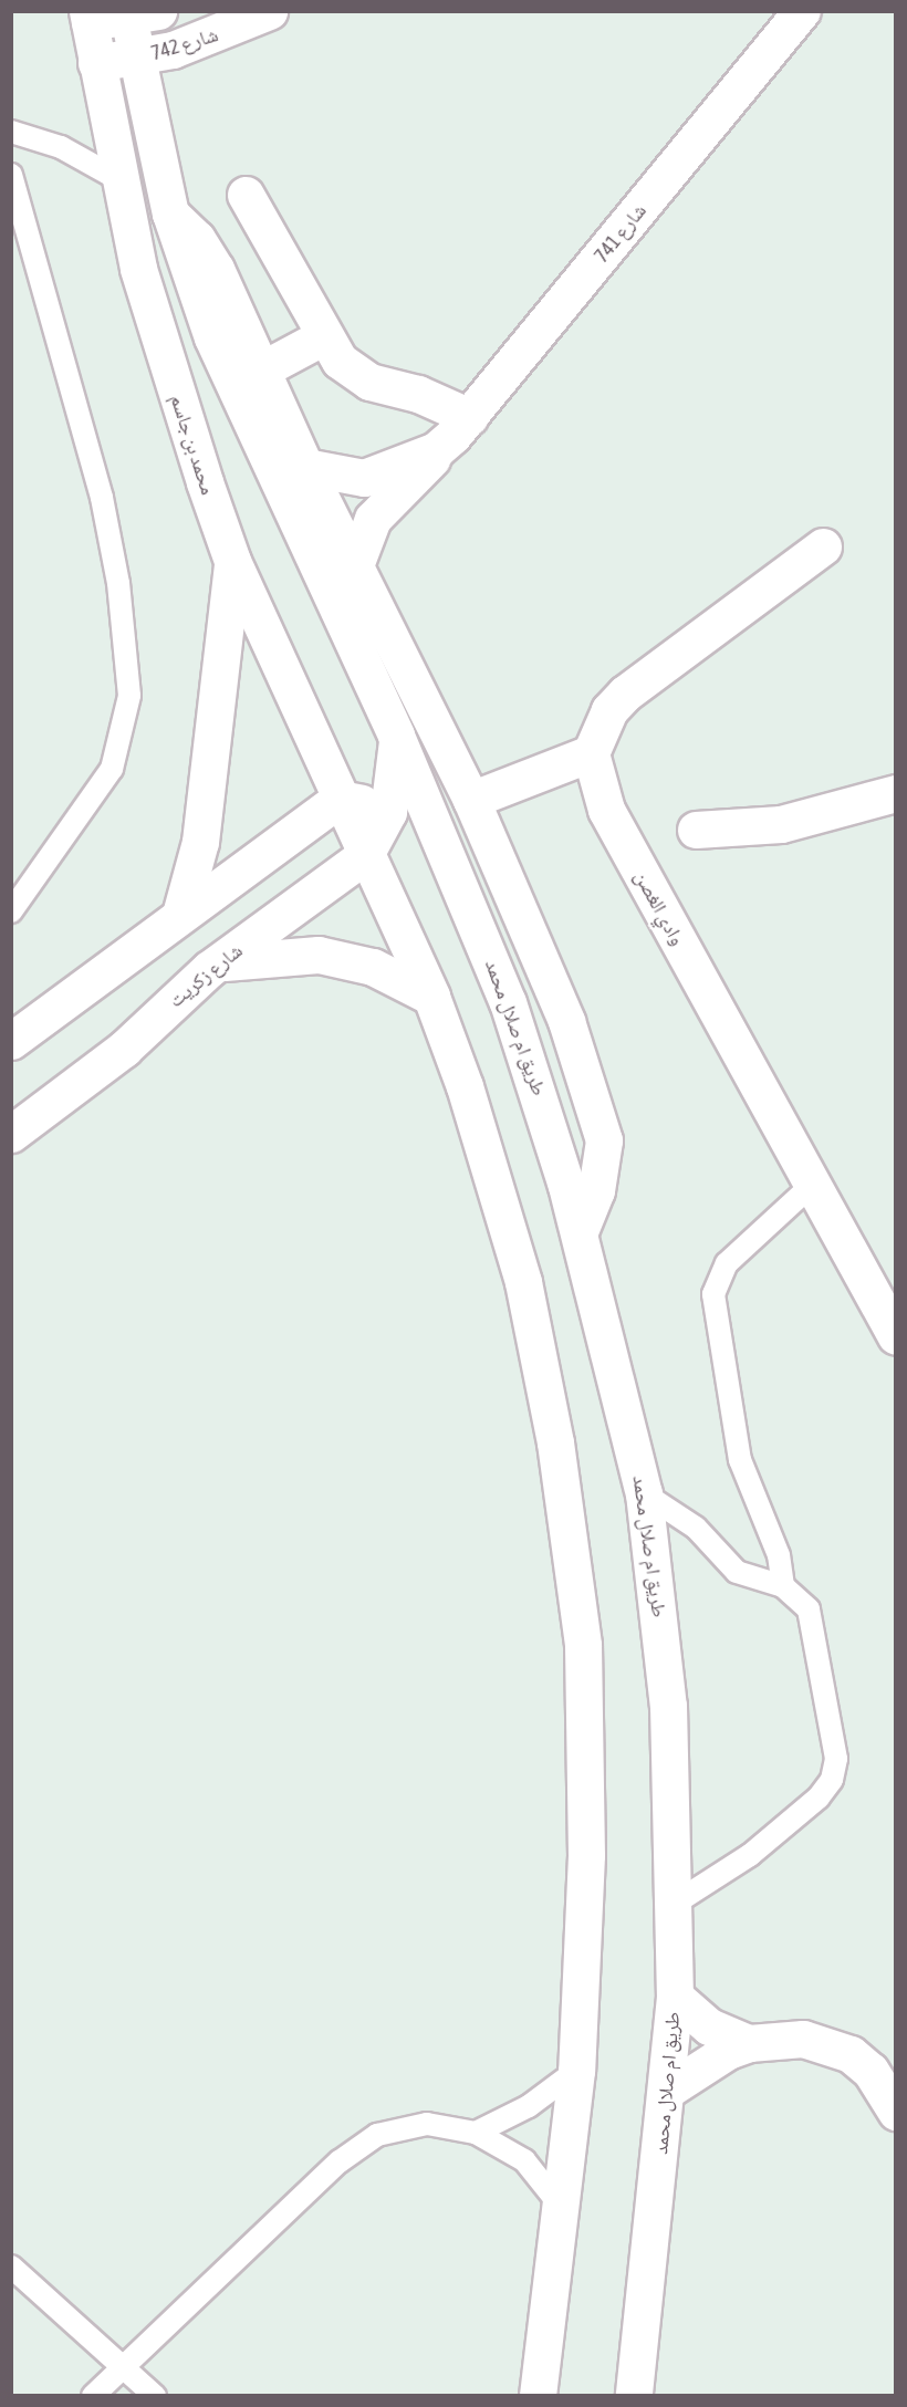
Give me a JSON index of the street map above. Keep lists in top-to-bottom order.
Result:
{
  "streets": {
    "street": [
      "شارع 742",
      "شارع 741",
      "محمد بن جاسم",
      "وادي الغصن",
      "شارع زكريت",
      "طريق ام صلال محمد"
    ]
  },
  "crossings": [
    ["شارع 742", "محمد بن جاسم"],
    ["محمد بن جاسم", "شارع زكريت"],
    ["شارع زكريت", "طريق ام صلال محمد"]
  ]
}
